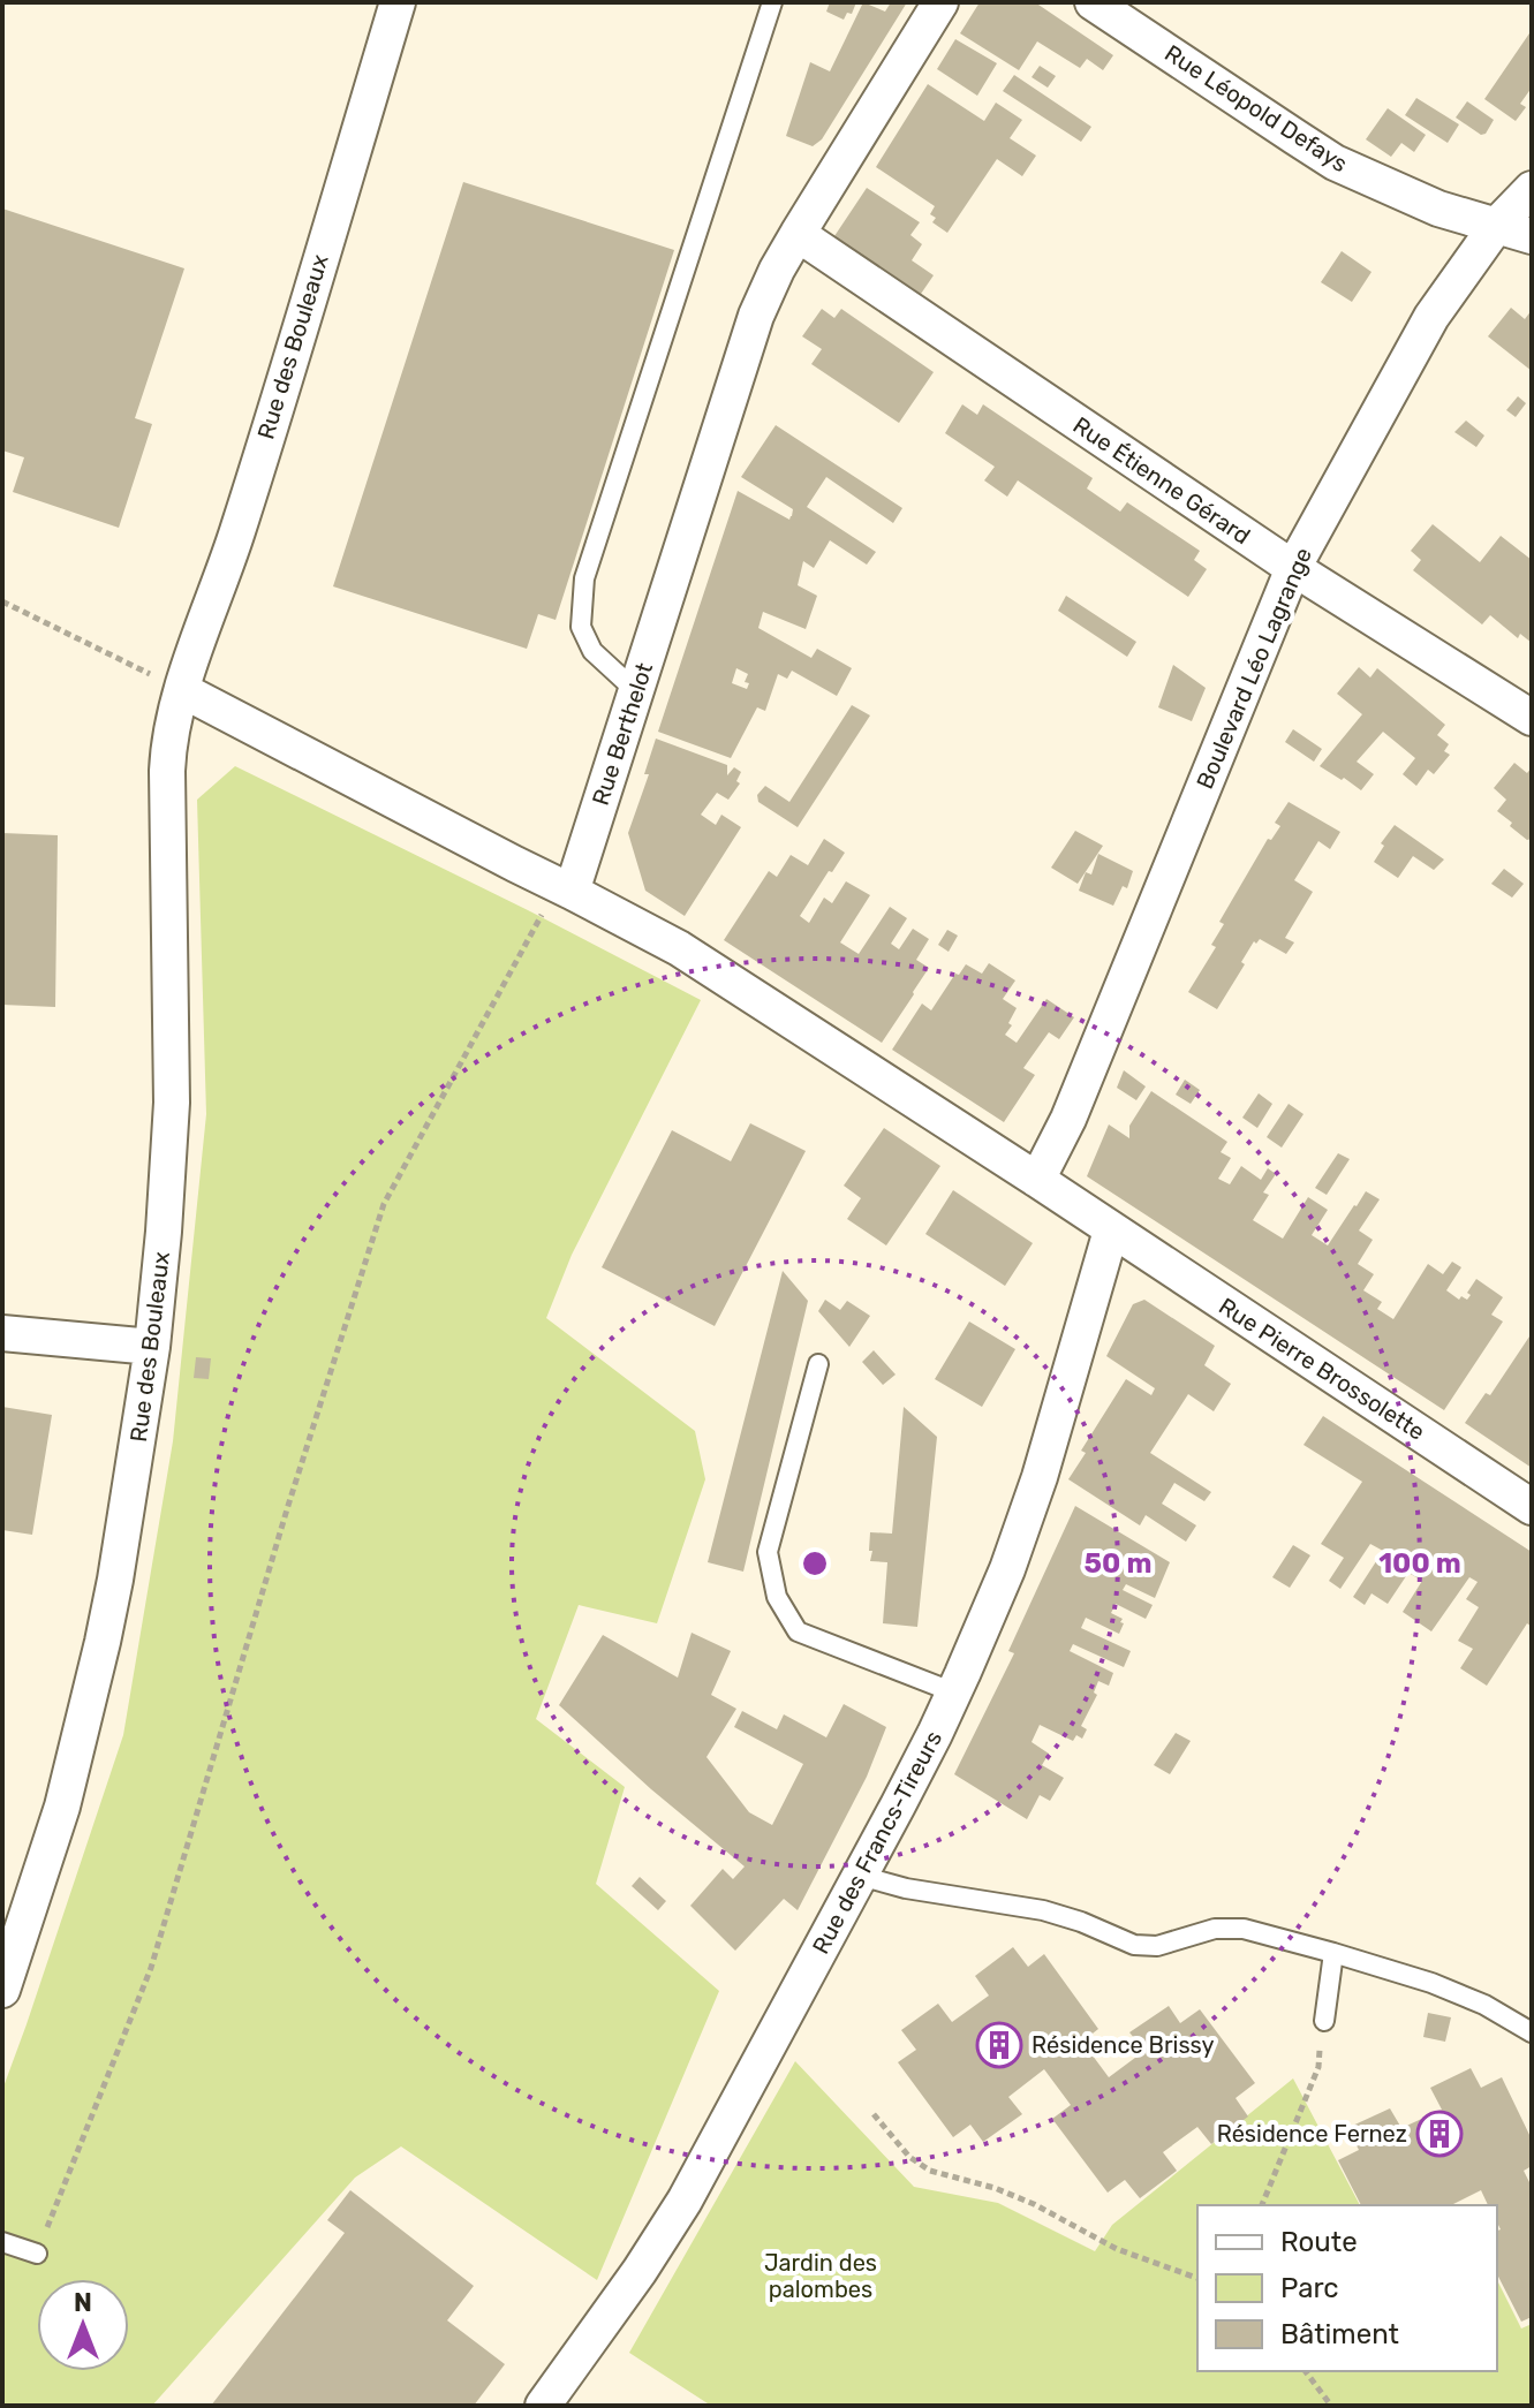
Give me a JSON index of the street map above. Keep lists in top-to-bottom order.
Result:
{
  "streets": {
    "street": [
      "Rue Léopold Defays",
      "Rue des Bouleaux",
      "Rue Étienne Gérard",
      "Boulevard Léo Lagrange",
      "Rue Berthelot",
      "Rue Pierre Brossolette",
      "Rue des Francs-Tireurs"
    ]
  },
  "crossings": [
    ["Rue Léopold Defays", "Boulevard Léo Lagrange"],
    ["Rue Étienne Gérard", "Boulevard Léo Lagrange"],
    ["Rue Étienne Gérard", "Rue Berthelot"],
    ["Rue Pierre Brossolette", "Rue des Francs-Tireurs"]
  ],
  "parks": ["Jardin des palombes"],
  "places": {
    "building": ["Résidence Brissy", "Résidence Fernez"]
  },
  "legend": ["Route", "Parc", "Bâtiment"],
  "north": "top",
  "rings": ["50 m", "100 m"]
}
